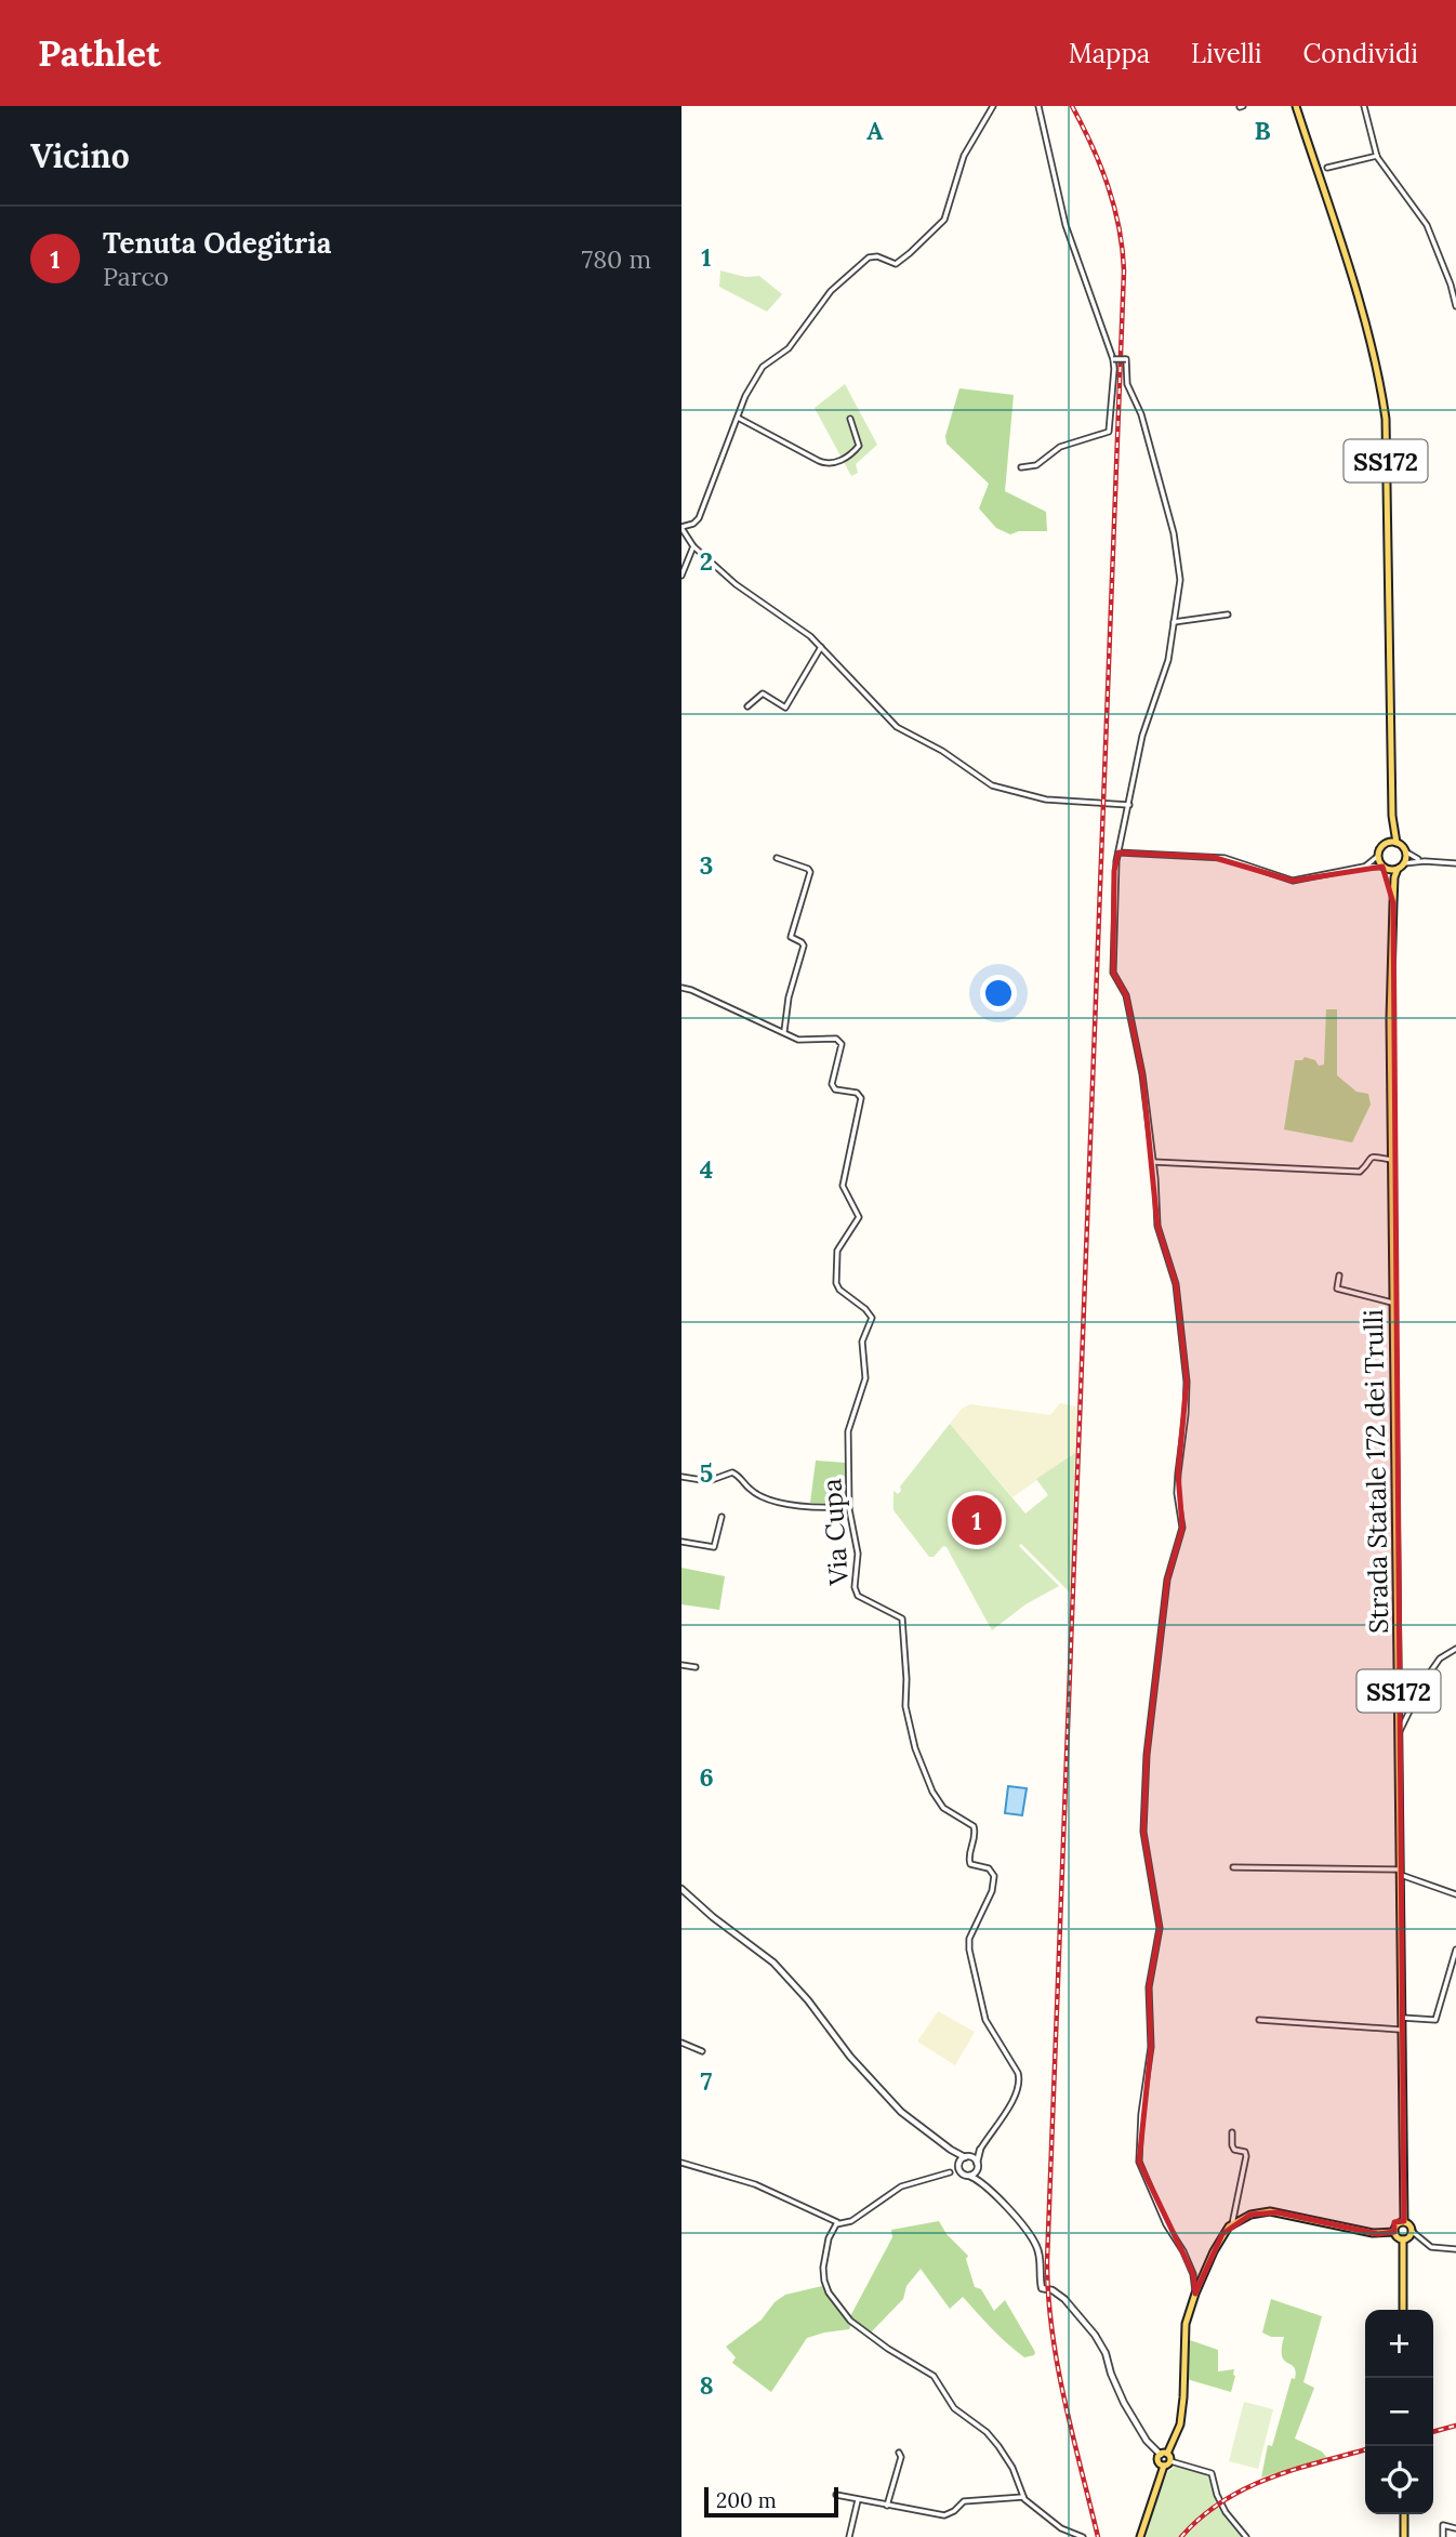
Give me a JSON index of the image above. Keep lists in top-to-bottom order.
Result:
{
  "streets": {
    "main road": ["SS172", "Strada Statale 172 dei Trulli"],
    "street": ["Via Cupa"]
  },
  "scale_bar": "200 m",
  "page": {
    "header": "Pathlet",
    "nav": ["Mappa", "Livelli", "Condividi"],
    "heading": "Vicino",
    "list": [
      {
        "mark": "1",
        "name": "Tenuta Odegitria",
        "note": "Parco",
        "value": "780 m"
      }
    ],
    "pins": "1",
    "map_buttons": ["+", "−"],
    "scale": "200 m"
  },
  "grid": {
    "columns": ["A", "B"],
    "rows": [
      "1",
      "2",
      "3",
      "4",
      "5",
      "6",
      "7",
      "8"
    ]
  }
}
